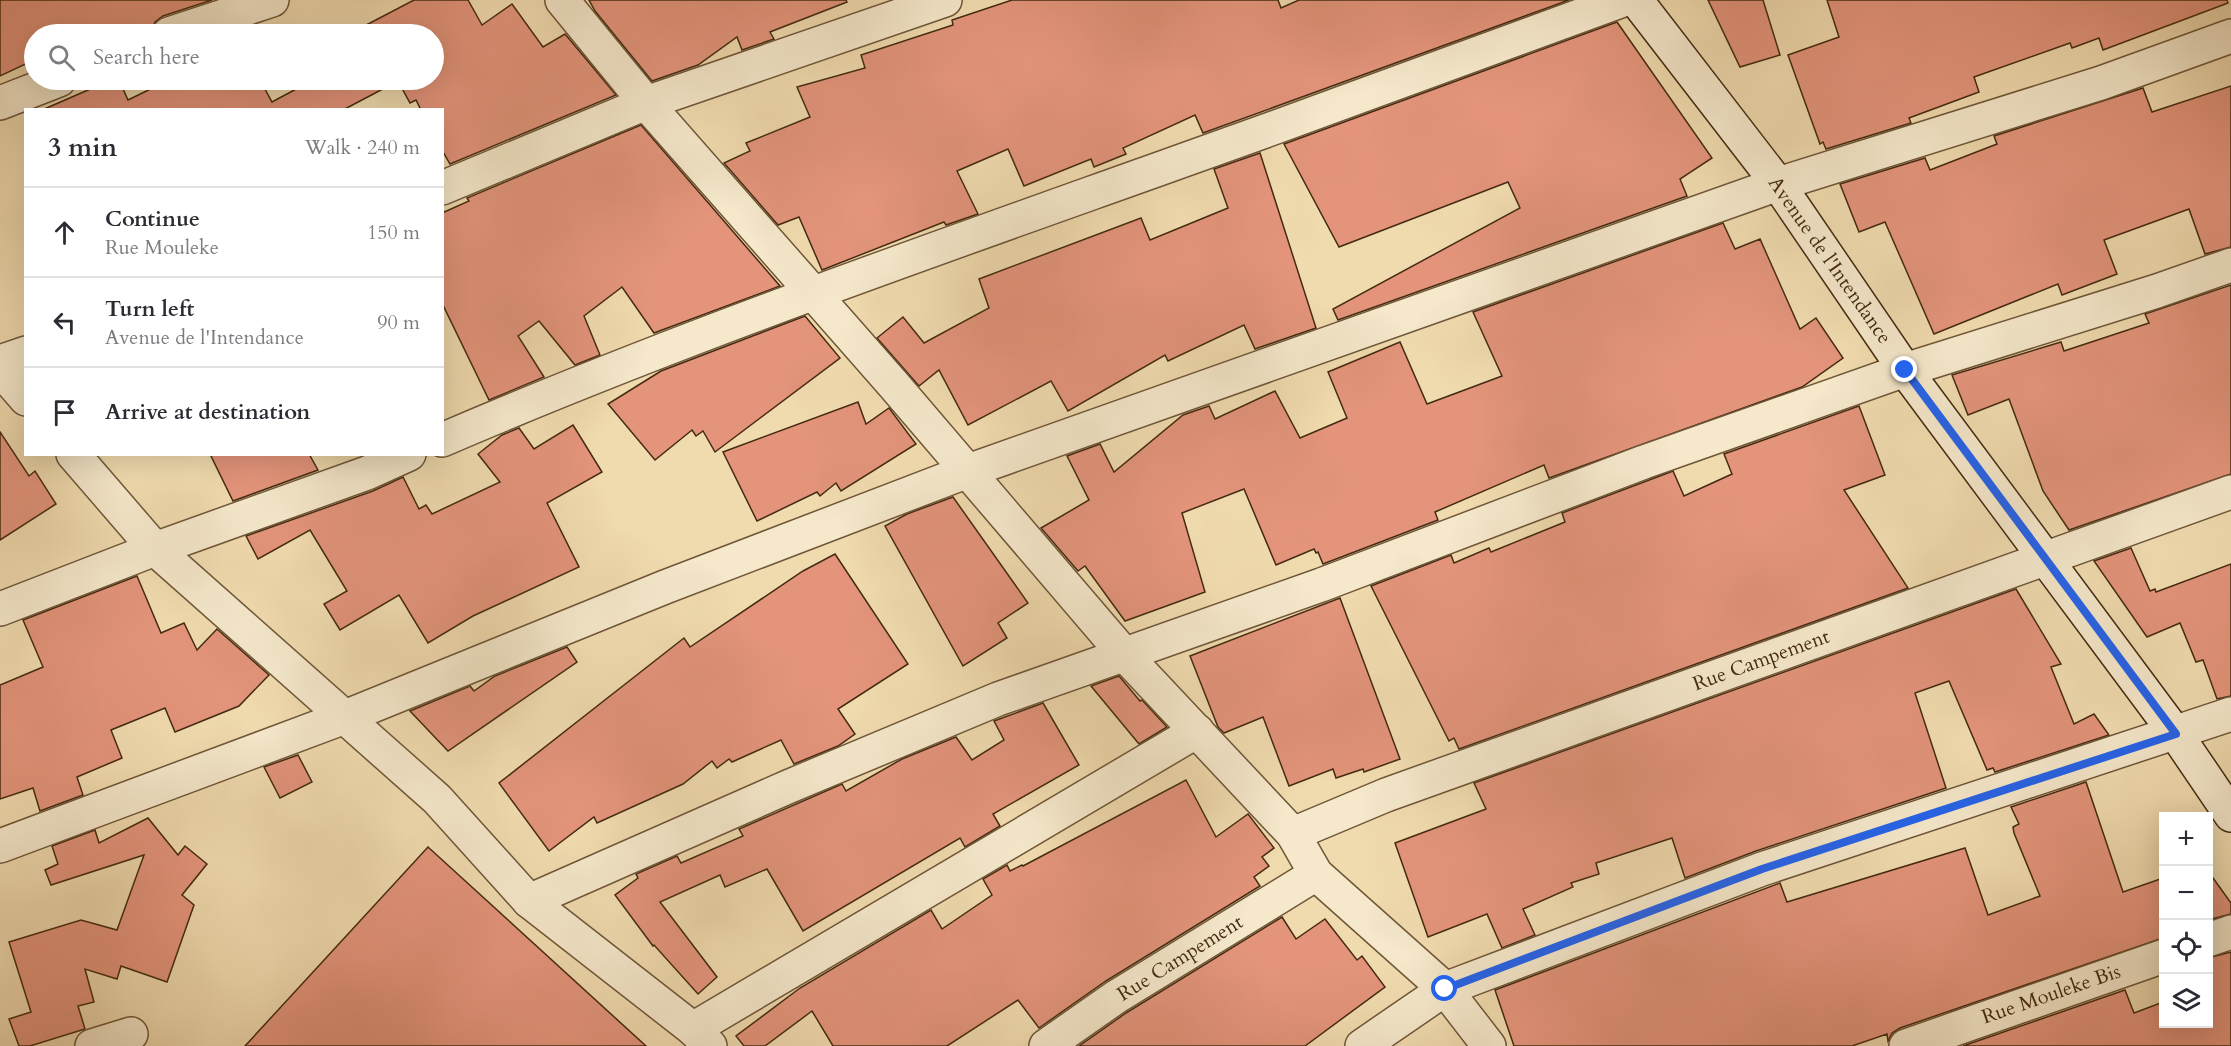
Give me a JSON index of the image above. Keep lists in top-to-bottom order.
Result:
{
  "streets": {
    "street": ["Avenue de l'Intendance", "Rue Campement", "Rue Mouleke Bis"]
  },
  "crossings": [
    ["Avenue de l'Intendance", "Rue Campement"]
  ],
  "page": {
    "search": "Search here",
    "heading": ["3 min", "Walk · 240 m"],
    "list": [
      ["Continue", "Rue Mouleke", "150 m"],
      ["Turn left", "Avenue de l'Intendance", "90 m"],
      "Arrive at destination"
    ],
    "map_buttons": ["+", "−"]
  }
}
